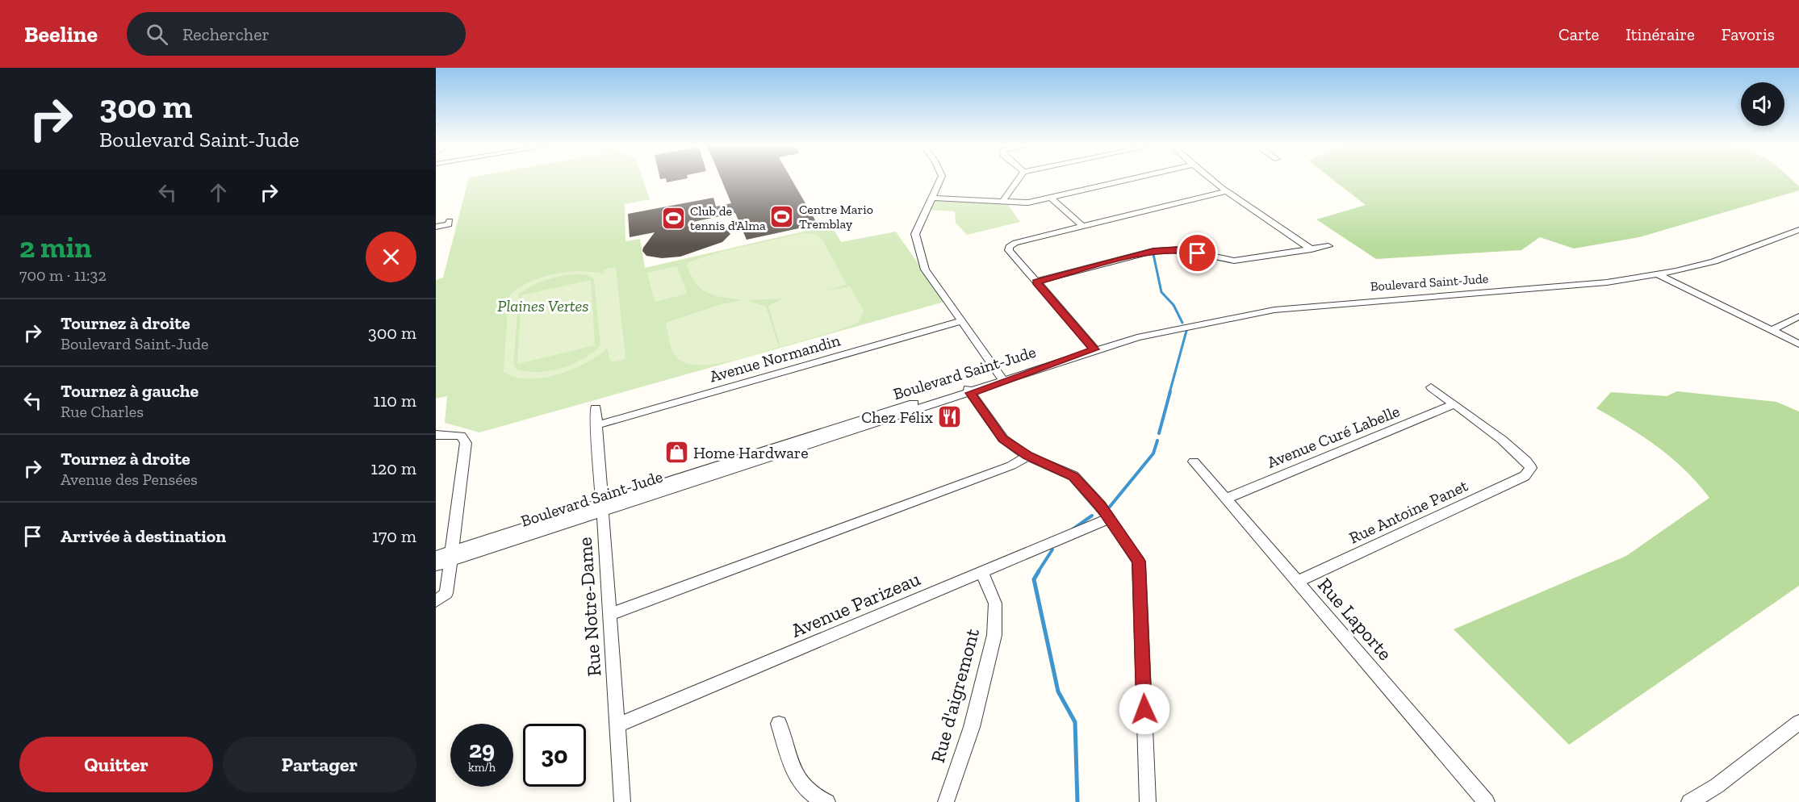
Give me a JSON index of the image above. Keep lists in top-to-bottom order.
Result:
{
  "streets": {
    "street": [
      "Boulevard Saint-Jude",
      "Avenue Normandin",
      "Avenue Curé Labelle",
      "Rue Antoine Panet",
      "Avenue Parizeau",
      "Rue Notre-Dame",
      "Rue Laporte",
      "Rue d'aigremont"
    ]
  },
  "crossings": [
    ["Boulevard Saint-Jude", "Rue Notre-Dame"],
    ["Avenue Normandin", "Rue Notre-Dame"],
    ["Avenue Curé Labelle", "Rue Antoine Panet"],
    ["Avenue Curé Labelle", "Rue Laporte"],
    ["Rue Antoine Panet", "Rue Laporte"],
    ["Avenue Parizeau", "Rue Notre-Dame"],
    ["Avenue Parizeau", "Rue d'aigremont"]
  ],
  "parks": ["Plaines Vertes"],
  "places": {
    "sports": ["Centre Mario Tremblay", "Club de tennis d'Alma"],
    "restaurant": ["Chez Félix"],
    "shop": ["Home Hardware"]
  },
  "page": {
    "header": "Beeline",
    "search": "Rechercher",
    "nav": ["Carte", "Itinéraire", "Favoris"],
    "turn": ["300 m", "Boulevard Saint-Jude"],
    "heading": ["2 min", "700 m · 11:32"],
    "list": [
      {
        "name": "Tournez à droite",
        "note": "Boulevard Saint-Jude",
        "value": "300 m"
      },
      {
        "name": "Tournez à gauche",
        "note": "Rue Charles",
        "value": "110 m"
      },
      {
        "name": "Tournez à droite",
        "note": "Avenue des Pensées",
        "value": "120 m"
      },
      {
        "name": "Arrivée à destination",
        "value": "170 m"
      }
    ],
    "speed": "29 km/h",
    "limit": "30",
    "buttons": ["Quitter", "Partager"]
  }
}
